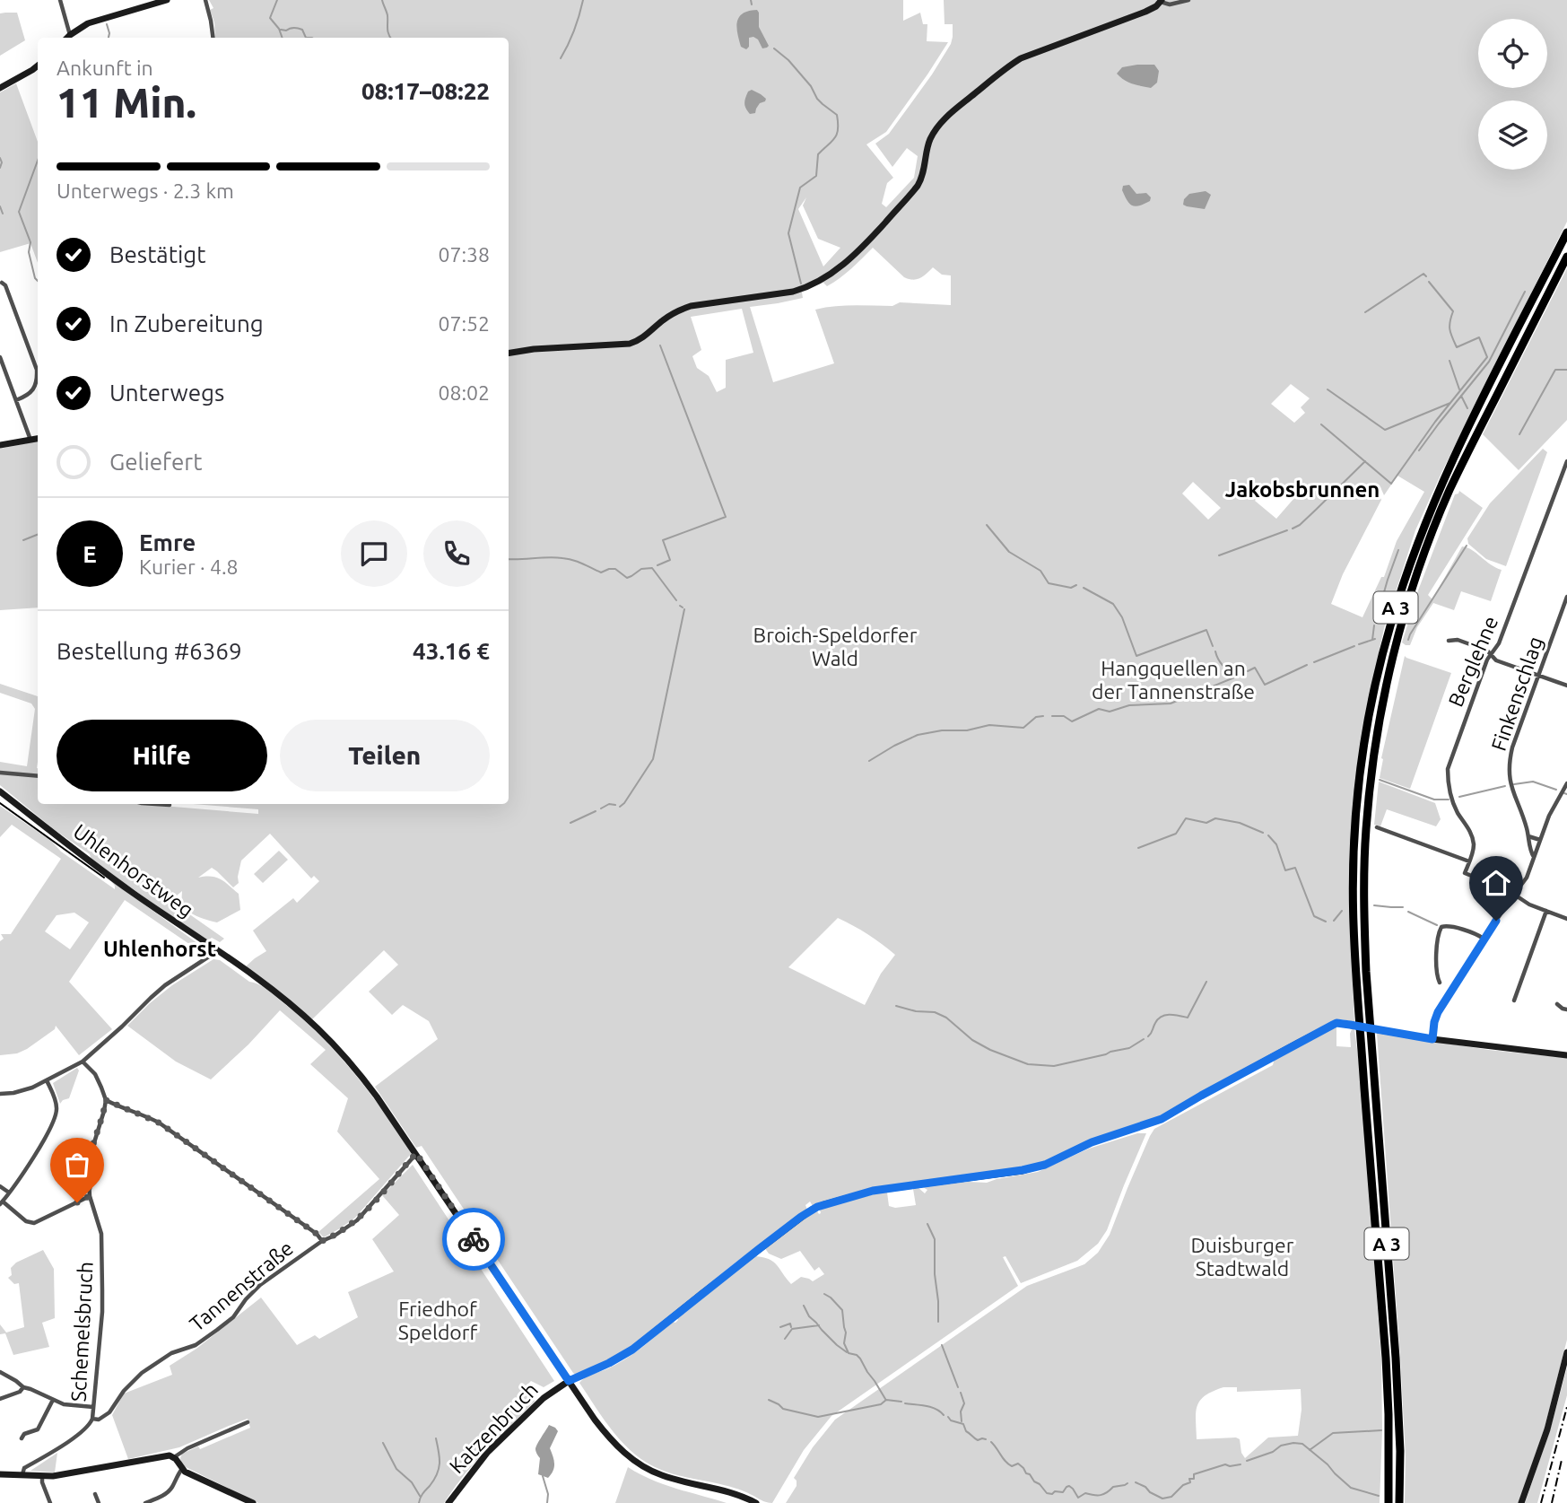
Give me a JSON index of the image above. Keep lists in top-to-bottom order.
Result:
{
  "streets": {
    "highway": ["A 3"],
    "street": [
      "Berglehne",
      "Finkenschlag",
      "Uhlenhorstweg",
      "Tannenstraße",
      "Schemelsbruch",
      "Katzenbruch"
    ]
  },
  "crossings": [
    ["Uhlenhorstweg", "Tannenstraße"],
    ["Uhlenhorstweg", "Katzenbruch"],
    ["Tannenstraße", "Schemelsbruch"]
  ],
  "districts": ["Jakobsbrunnen", "Uhlenhorst"],
  "parks": [
    "Broich-Speldorfer Wald",
    "Hangquellen an der Tannenstraße",
    "Duisburger Stadtwald",
    "Friedhof Speldorf"
  ],
  "page": {
    "heading": ["11 Min.", "Ankunft in", "08:17–08:22"],
    "panel": [
      "Emre",
      "Kurier · 4.8",
      "Bestellung #6369",
      "43.16 €"
    ],
    "bar": "Unterwegs · 2.3 km",
    "list": [
      ["Bestätigt", "07:38"],
      ["In Zubereitung", "07:52"],
      ["Unterwegs", "08:02"],
      "Geliefert"
    ],
    "round": "E",
    "buttons": ["Hilfe", "Teilen"]
  }
}
